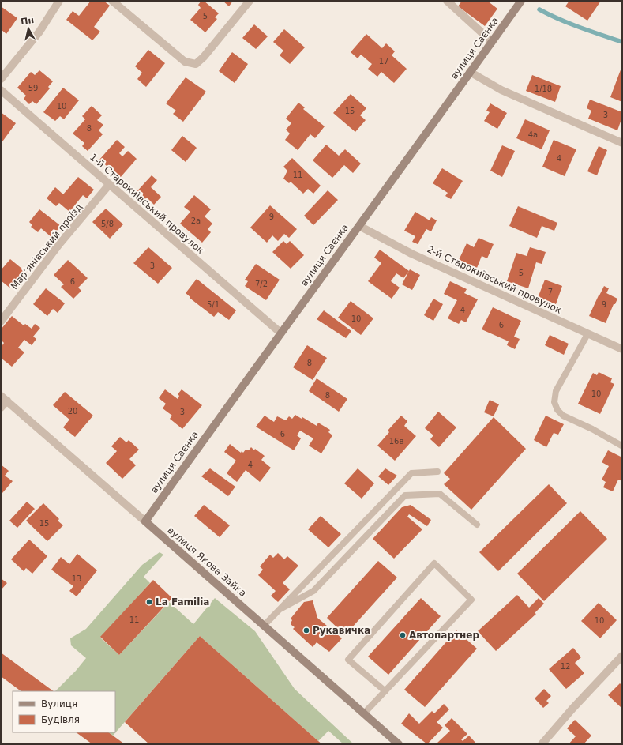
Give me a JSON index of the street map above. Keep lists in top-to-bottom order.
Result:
{
  "streets": {
    "street": [
      "вулиця Саєнка",
      "1-й Старокиївський провулок",
      "Марʼянівський проїзд",
      "2-й Старокиївський провулок",
      "вулиця Якова Зайка"
    ]
  },
  "crossings": [
    ["вулиця Саєнка", "1-й Старокиївський провулок"],
    ["вулиця Саєнка", "2-й Старокиївський провулок"],
    ["вулиця Саєнка", "вулиця Якова Зайка"],
    ["1-й Старокиївський провулок", "Марʼянівський проїзд"]
  ],
  "places": ["La Familia", "Рукавичка", "Автопартнер"],
  "house_numbers": [
    "5",
    "17",
    "59",
    "1/18",
    "10",
    "15",
    "3",
    "8",
    "4а",
    "4",
    "11",
    "9",
    "2а",
    "5/8",
    "3",
    "5",
    "6",
    "7/2",
    "7",
    "5/1",
    "9",
    "4",
    "10",
    "6",
    "8",
    "10",
    "8",
    "20",
    "3",
    "6",
    "16в",
    "4",
    "15",
    "13",
    "11",
    "10",
    "12"
  ],
  "legend": ["Вулиця", "Будівля"],
  "north": "top"
}
